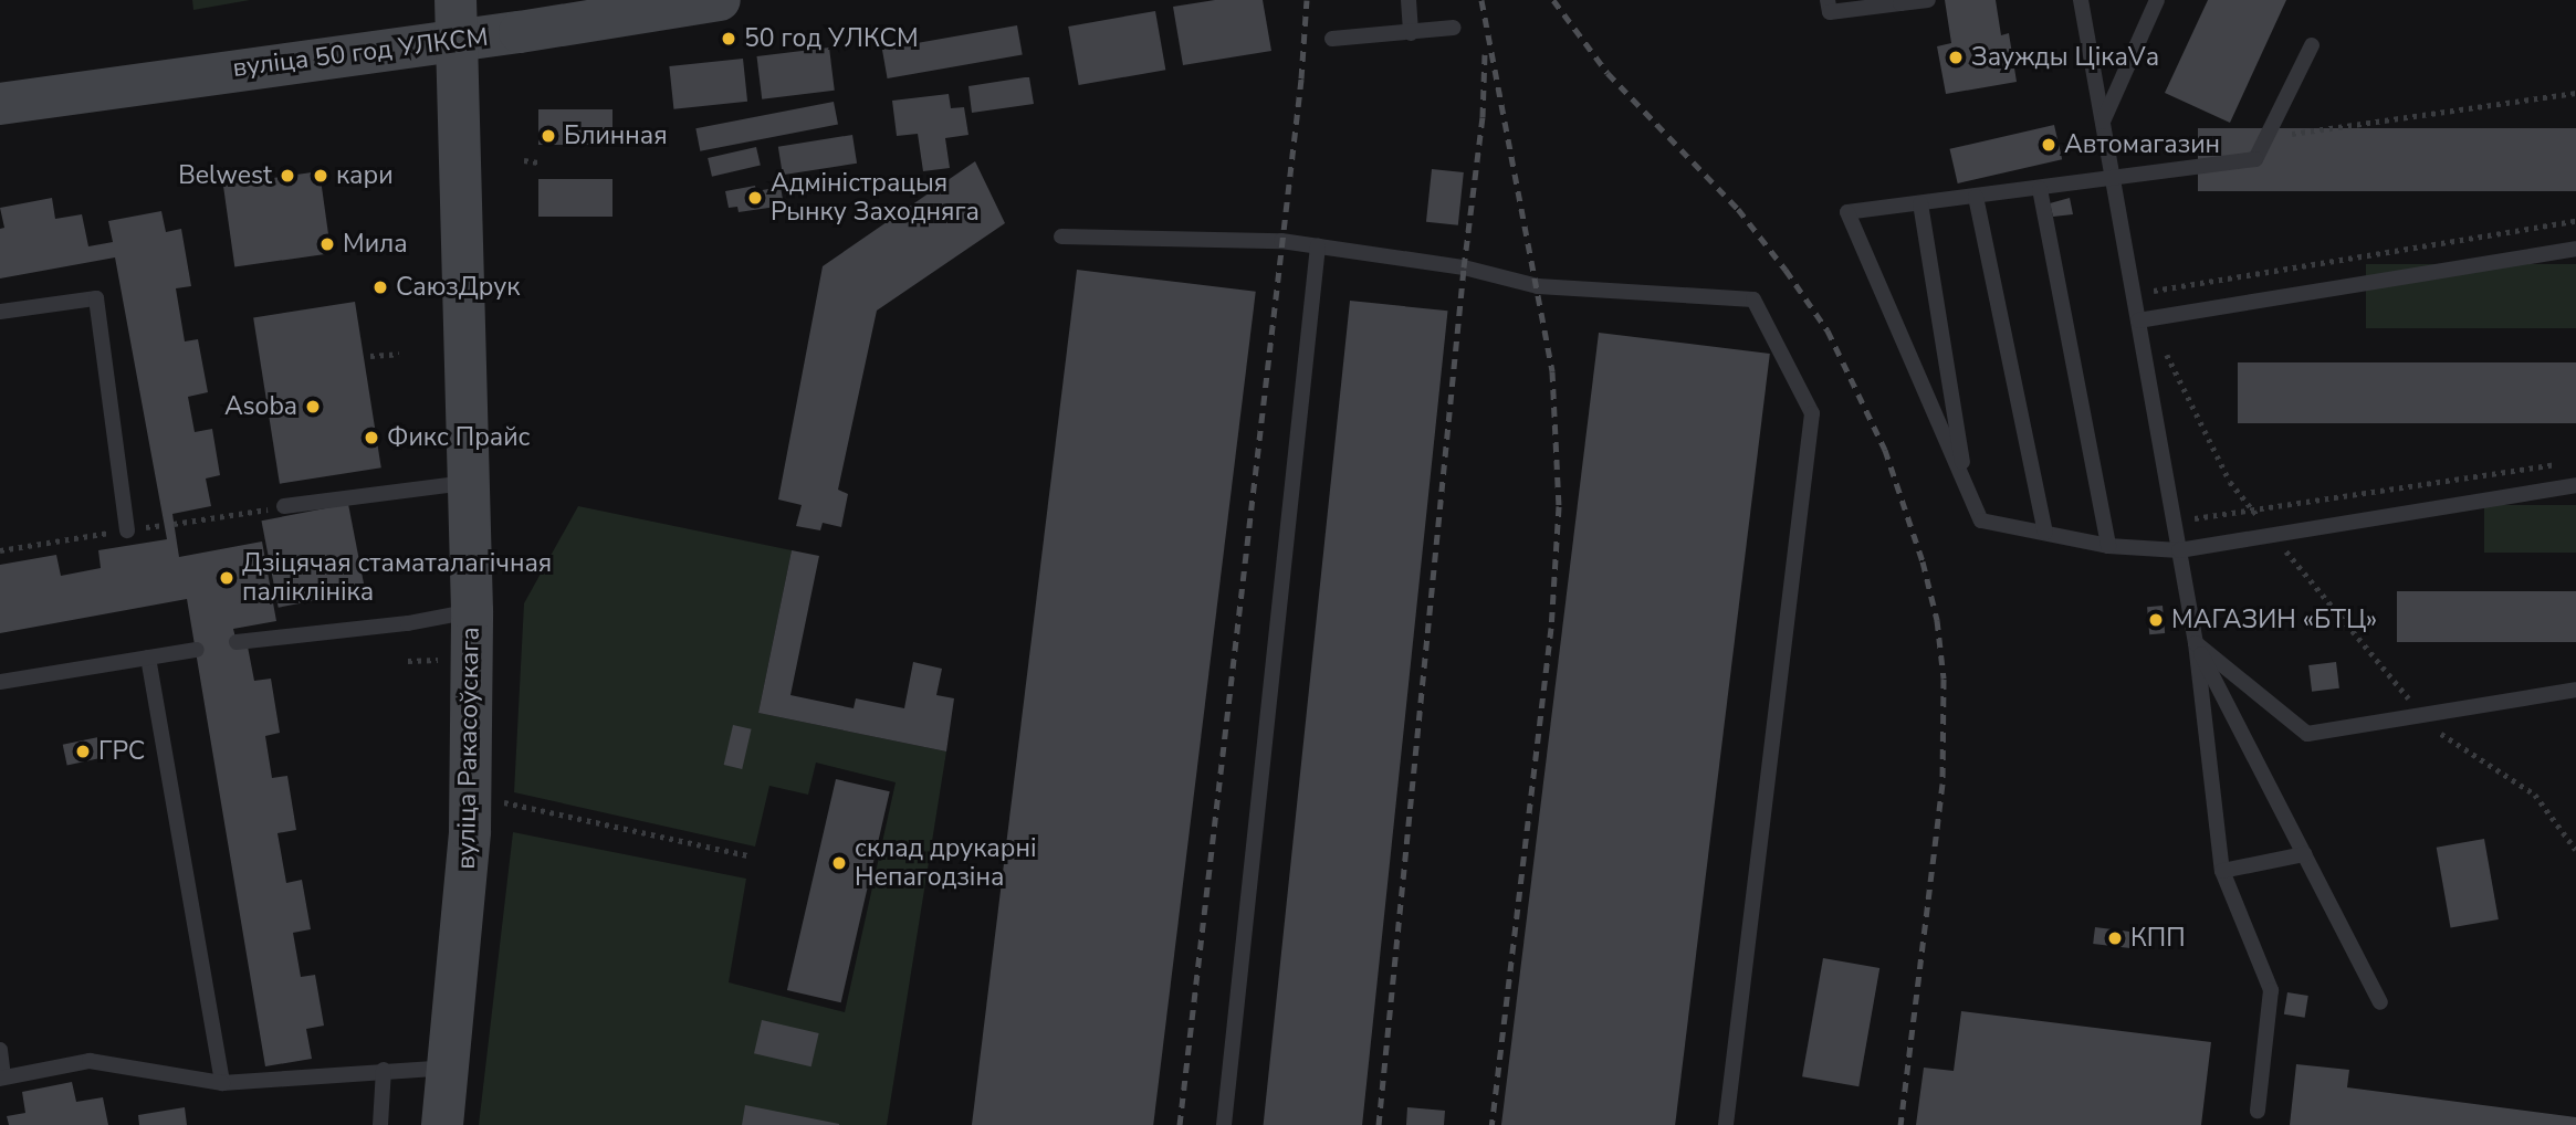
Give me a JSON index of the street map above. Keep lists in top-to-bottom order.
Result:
{
  "streets": {
    "main road": ["вуліца 50 год УЛКСМ", "вуліца Ракасоўскага"]
  },
  "crossings": [
    ["вуліца 50 год УЛКСМ", "вуліца Ракасоўскага"]
  ],
  "places": [
    "50 год УЛКСМ",
    "Заужды ЦікаVа",
    "Блинная",
    "Автомагазин",
    "Belwest",
    "кари",
    "Адміністрацыя Рынку Заходняга",
    "Мила",
    "СаюзДрук",
    "Asoba",
    "Фикс Прайс",
    "Дзіцячая стаматалагічная паліклініка",
    "МАГАЗИН «БТЦ»",
    "ГРС",
    "склад друкарні Непагодзіна",
    "КПП"
  ]
}
